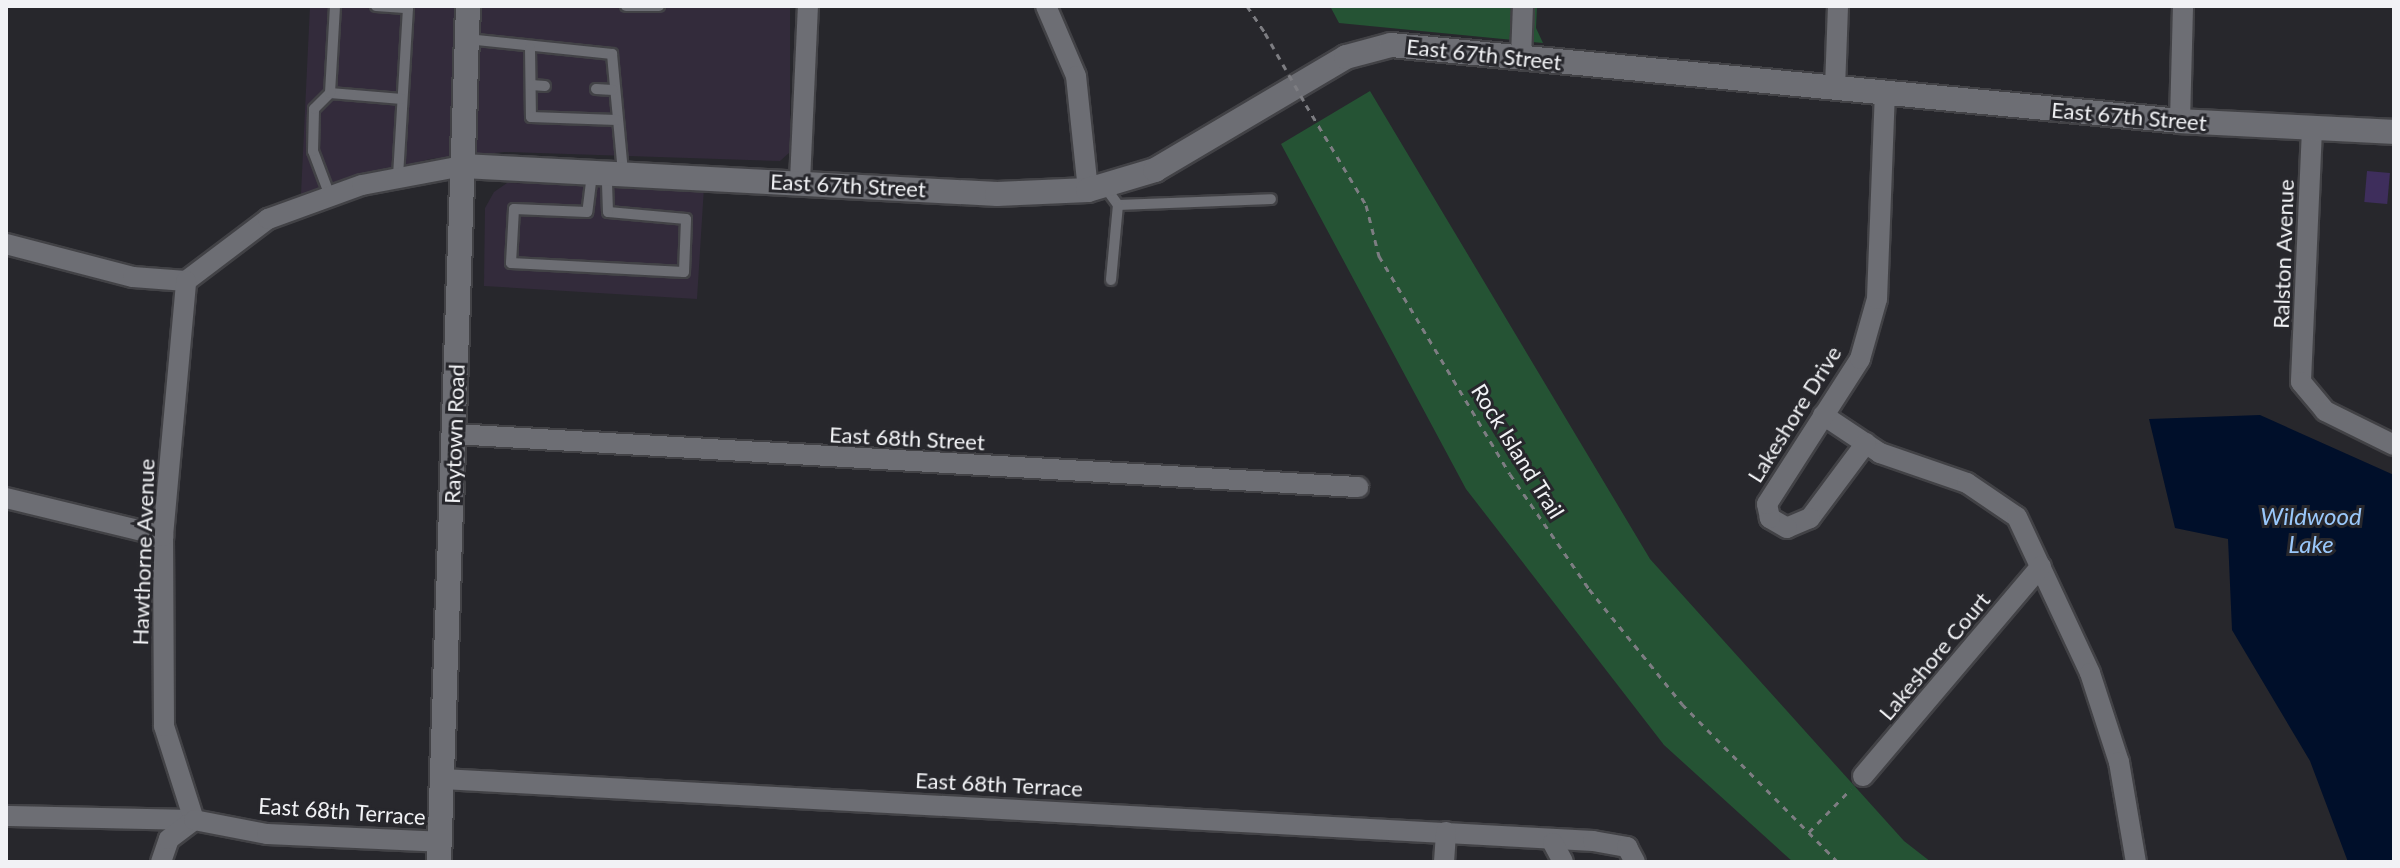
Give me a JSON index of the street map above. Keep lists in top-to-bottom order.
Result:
{
  "streets": {
    "street": [
      "East 67th Street",
      "Ralston Avenue",
      "Lakeshore Drive",
      "Raytown Road",
      "East 68th Street",
      "Hawthorne Avenue",
      "Lakeshore Court",
      "East 68th Terrace"
    ],
    "path": ["Rock Island Trail"]
  },
  "crossings": [
    ["East 67th Street", "Ralston Avenue"],
    ["East 67th Street", "Lakeshore Drive"],
    ["East 67th Street", "Raytown Road"],
    ["Raytown Road", "East 68th Street"],
    ["Raytown Road", "East 68th Terrace"],
    ["Hawthorne Avenue", "East 68th Terrace"]
  ],
  "water": ["Wildwood Lake"]
}
